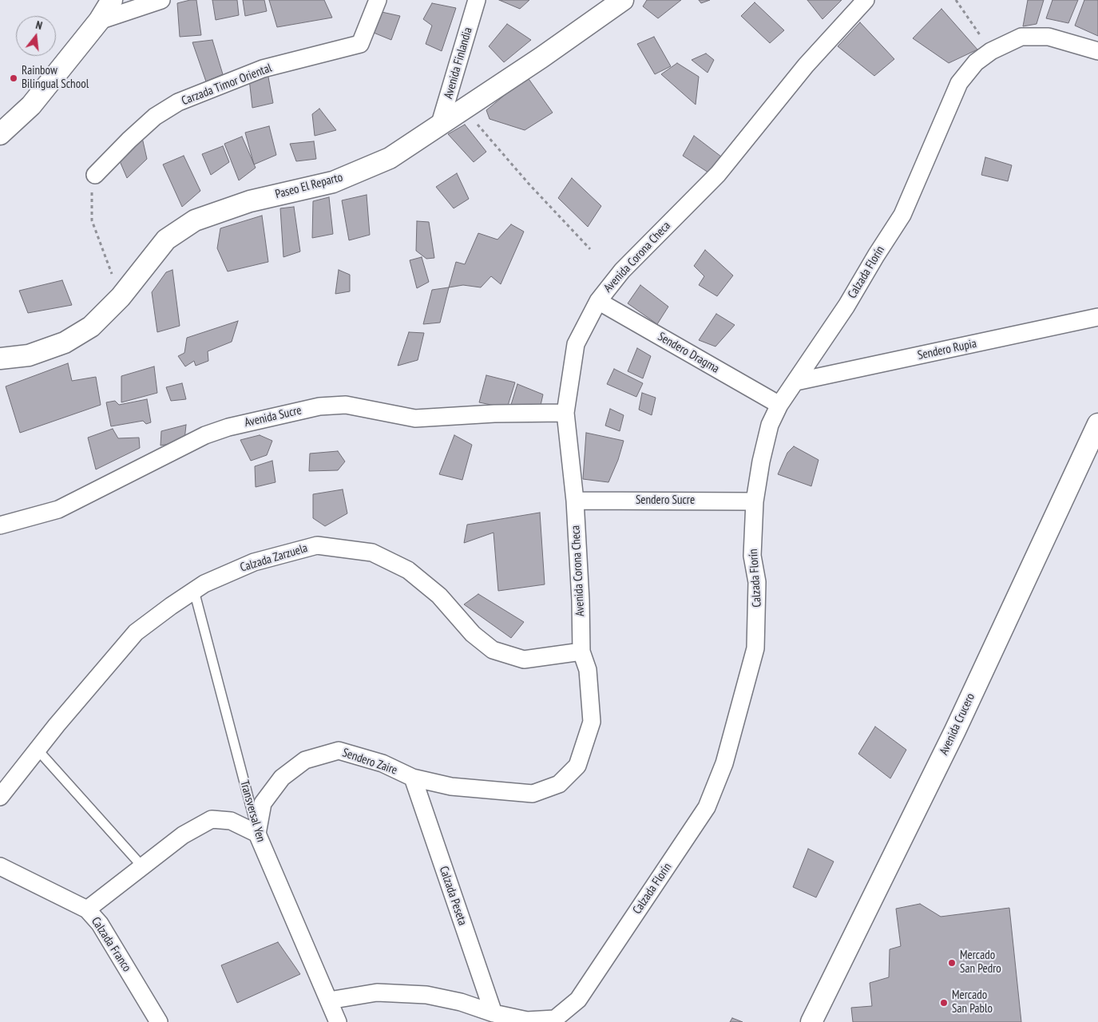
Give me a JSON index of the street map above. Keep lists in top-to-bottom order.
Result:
{
  "streets": {
    "street": [
      "Avenida Finlandia",
      "Carzada Timor Oriental",
      "Paseo El Reparto",
      "Avenida Corona Checa",
      "Calzada Florín",
      "Sendero Rupia",
      "Sendero Dragma",
      "Avenida Sucre",
      "Sendero Sucre",
      "Calzada Zarzuela",
      "Avenida Crucero",
      "Sendero Zaire",
      "Transversal Yen",
      "Calzada Peseta",
      "Calzada Franco"
    ]
  },
  "crossings": [
    ["Avenida Finlandia", "Paseo El Reparto"],
    ["Avenida Corona Checa", "Sendero Dragma"],
    ["Avenida Corona Checa", "Avenida Sucre"],
    ["Avenida Corona Checa", "Sendero Sucre"],
    ["Avenida Corona Checa", "Calzada Zarzuela"],
    ["Avenida Corona Checa", "Sendero Zaire"],
    ["Calzada Florín", "Sendero Rupia"],
    ["Calzada Florín", "Sendero Dragma"],
    ["Calzada Florín", "Sendero Sucre"],
    ["Calzada Florín", "Transversal Yen"],
    ["Calzada Florín", "Calzada Peseta"],
    ["Calzada Zarzuela", "Sendero Zaire"],
    ["Calzada Zarzuela", "Transversal Yen"],
    ["Sendero Zaire", "Transversal Yen"],
    ["Sendero Zaire", "Calzada Peseta"]
  ],
  "places": ["Rainbow Bilingual School", "Mercado San Pedro", "Mercado San Pablo"],
  "north": "top"
}
